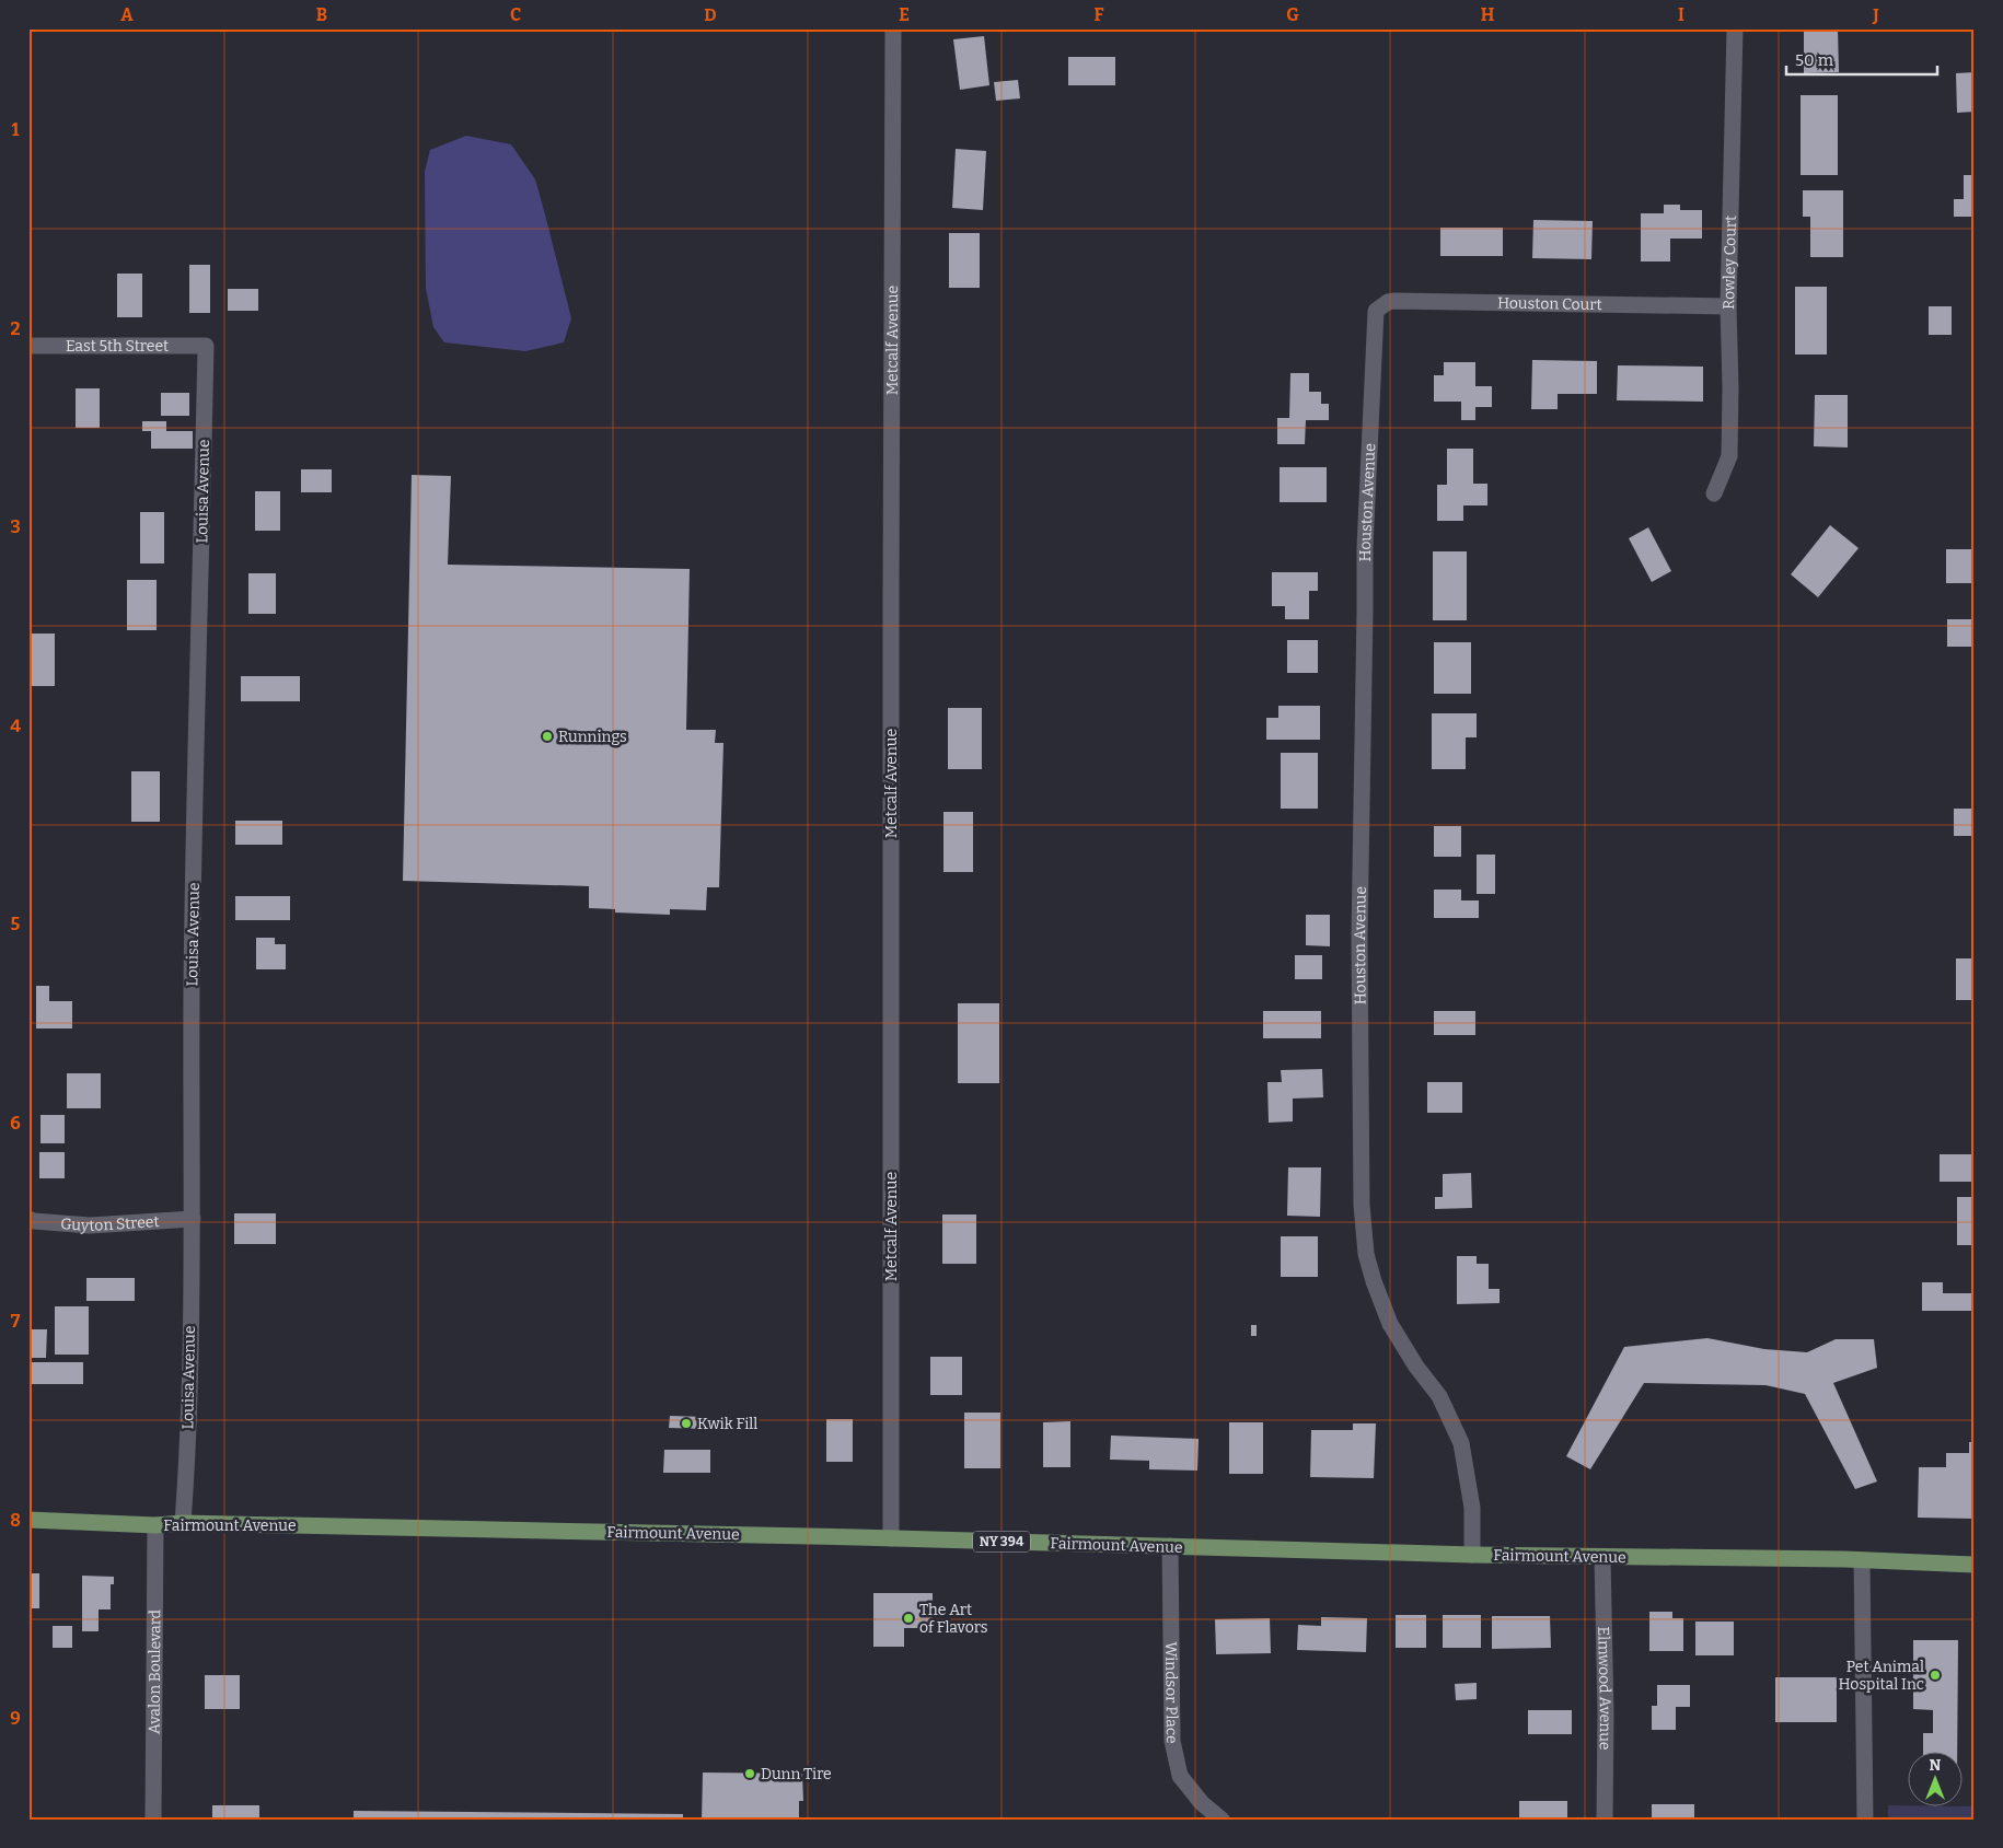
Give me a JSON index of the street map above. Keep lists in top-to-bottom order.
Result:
{
  "streets": {
    "main road": ["Fairmount Avenue", "NY 394"],
    "street": [
      "Rowley Court",
      "Houston Court",
      "Metcalf Avenue",
      "East 5th Street",
      "Louisa Avenue",
      "Houston Avenue",
      "Guyton Street",
      "Avalon Boulevard",
      "Elmwood Avenue",
      "Windsor Place"
    ]
  },
  "crossings": [
    ["Rowley Court", "Houston Court"],
    ["Houston Court", "Houston Avenue"],
    ["Metcalf Avenue", "Fairmount Avenue"],
    ["East 5th Street", "Louisa Avenue"],
    ["Louisa Avenue", "Guyton Street"],
    ["Louisa Avenue", "Fairmount Avenue"],
    ["Houston Avenue", "Fairmount Avenue"],
    ["Fairmount Avenue", "Avalon Boulevard"],
    ["Fairmount Avenue", "Elmwood Avenue"],
    ["Fairmount Avenue", "Windsor Place"]
  ],
  "places": [
    "Runnings",
    "Kwik Fill",
    "The Art of Flavors",
    "Pet Animal Hospital Inc",
    "Dunn Tire"
  ],
  "scale_bar": "50 m",
  "north": "top",
  "grid": {
    "columns": [
      "A",
      "B",
      "C",
      "D",
      "E",
      "F",
      "G",
      "H",
      "I",
      "J"
    ],
    "rows": [
      "1",
      "2",
      "3",
      "4",
      "5",
      "6",
      "7",
      "8",
      "9"
    ]
  }
}
